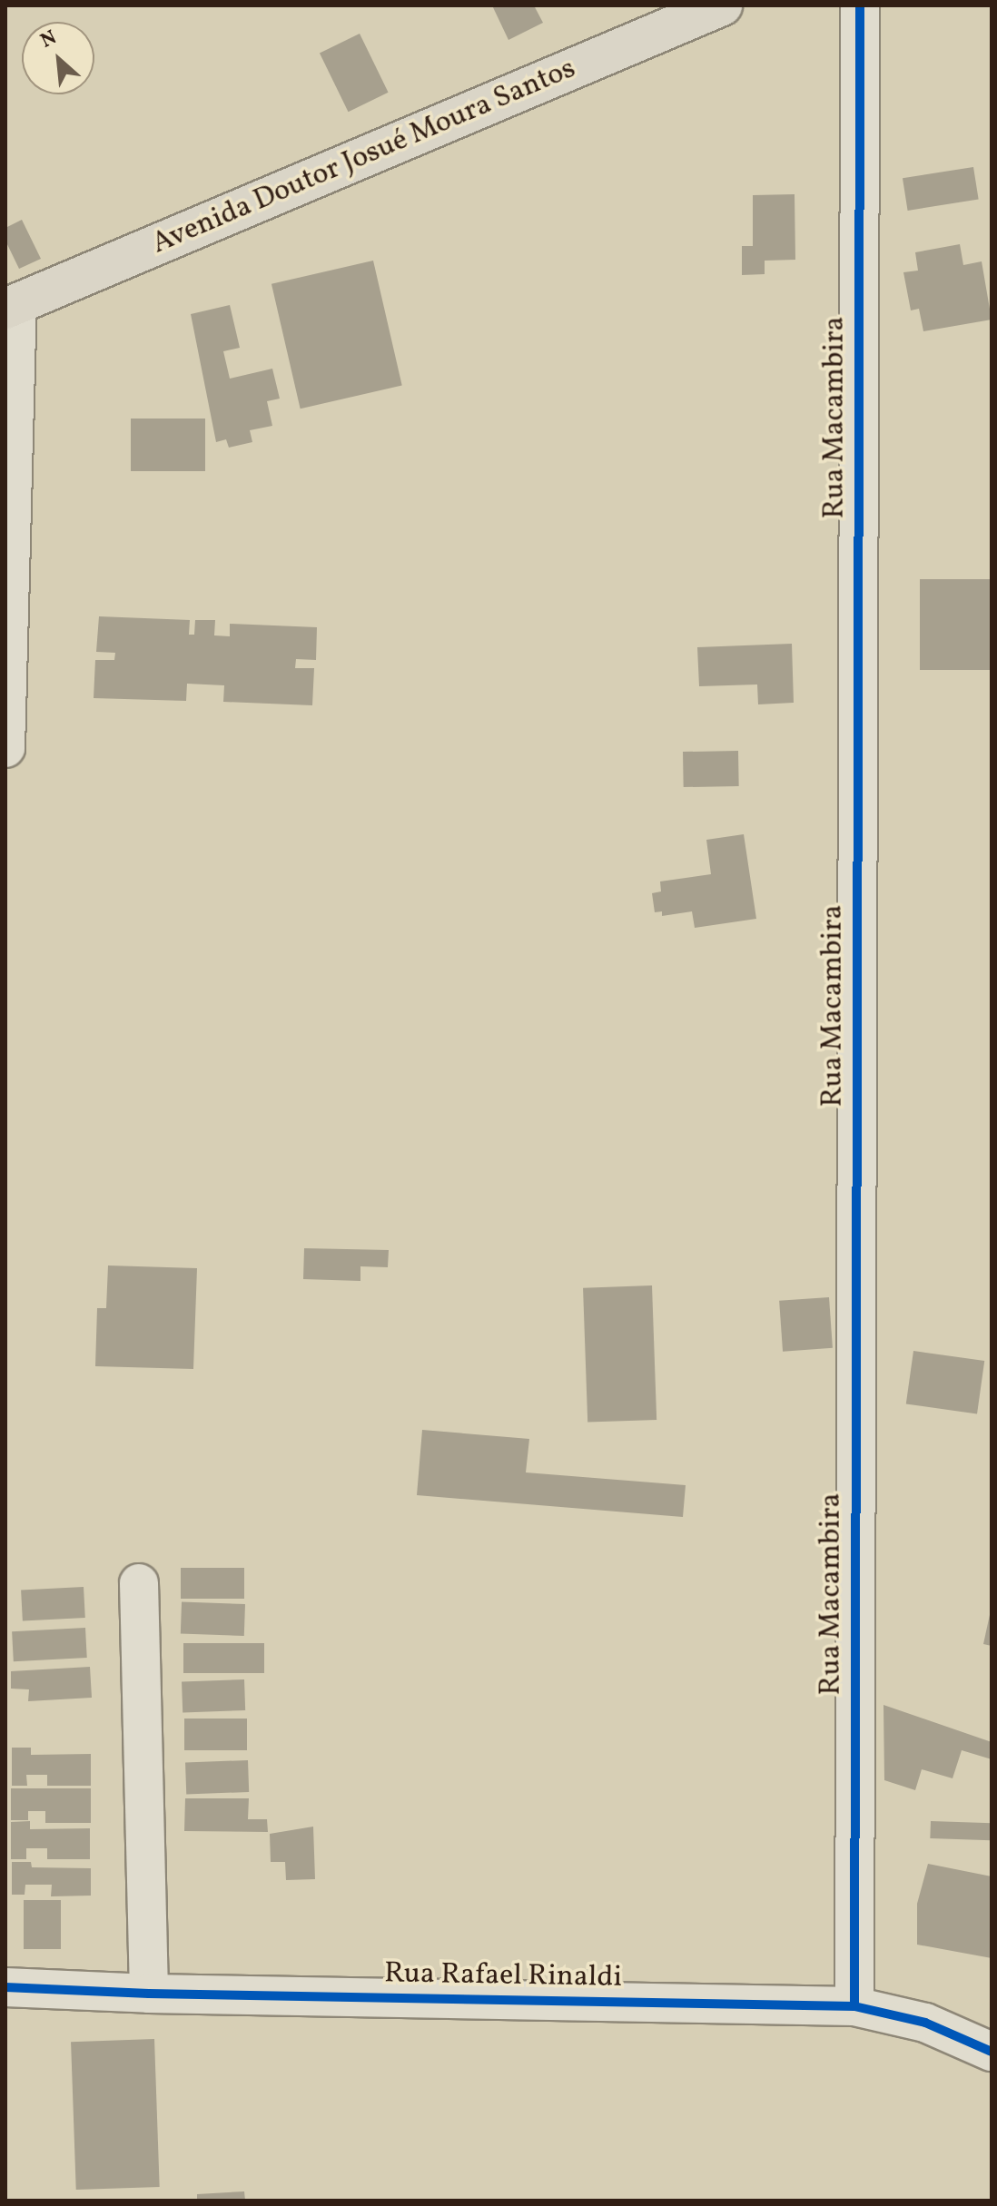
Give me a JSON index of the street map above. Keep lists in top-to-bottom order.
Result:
{
  "streets": {
    "main road": ["Avenida Doutor Josué Moura Santos"],
    "street": ["Rua Macambira", "Rua Rafael Rinaldi"]
  },
  "crossings": [
    ["Rua Macambira", "Rua Rafael Rinaldi"]
  ],
  "north": "top left"
}
